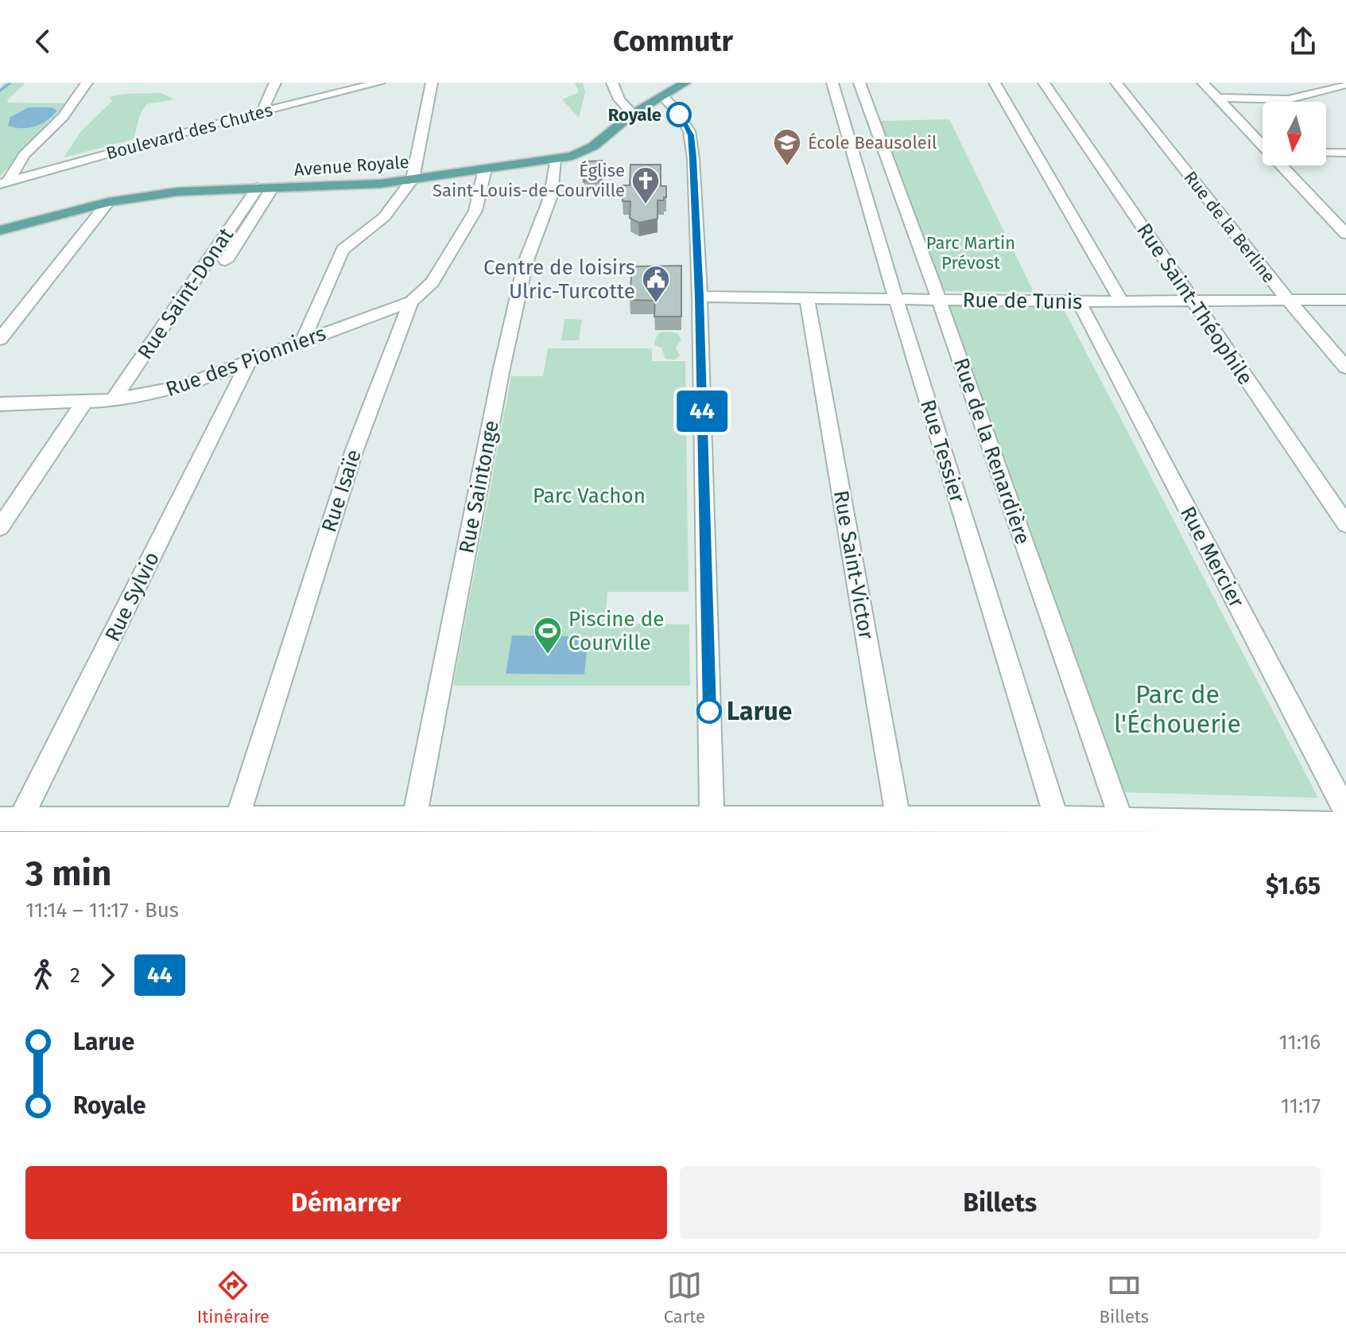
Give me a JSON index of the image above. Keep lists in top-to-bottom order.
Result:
{
  "streets": {
    "main road": ["Avenue Royale"],
    "street": [
      "Boulevard des Chutes",
      "Rue de la Berline",
      "Rue Saint-Donat",
      "Rue de Tunis",
      "Rue Saint-Théophile",
      "Rue des Pionniers",
      "Rue Tessier",
      "Rue de la Renardière",
      "Rue Saintonge",
      "Rue Isaïe",
      "Rue Mercier",
      "Rue Saint-Victor",
      "Rue Sylvio"
    ]
  },
  "crossings": [
    ["Avenue Royale", "Rue Saint-Donat"],
    ["Avenue Royale", "Rue Saintonge"],
    ["Avenue Royale", "Rue Isaïe"],
    ["Rue de la Berline", "Rue de Tunis"],
    ["Rue Saint-Donat", "Rue des Pionniers"],
    ["Rue de Tunis", "Rue Saint-Théophile"],
    ["Rue de Tunis", "Rue Tessier"],
    ["Rue de Tunis", "Rue de la Renardière"],
    ["Rue de Tunis", "Rue Mercier"],
    ["Rue de Tunis", "Rue Saint-Victor"],
    ["Rue des Pionniers", "Rue Isaïe"],
    ["Rue des Pionniers", "Rue Sylvio"]
  ],
  "parks": ["Parc Martin Prévost", "Parc Vachon", "Parc de l'Échouerie"],
  "places": {
    "other": ["Royale", "Larue"],
    "school or university": ["École Beausoleil"],
    "church": ["Église Saint-Louis-de-Courville"],
    "public building": ["Centre de loisirs Ulric-Turcotte"],
    "sports": ["Piscine de Courville"]
  },
  "lines": ["bus line 44"],
  "north": "bottom",
  "page": {
    "header": "Commutr",
    "on_map": "44",
    "heading": ["3 min", "11:14 – 11:17 · Bus", "$1.65"],
    "legs": ["2", "44"],
    "list": [
      {
        "name": "Larue",
        "value": "11:16"
      },
      {
        "name": "Royale",
        "value": "11:17"
      }
    ],
    "buttons": ["Démarrer", "Billets"],
    "tabs": ["Itinéraire", "Carte", "Billets"]
  }
}
